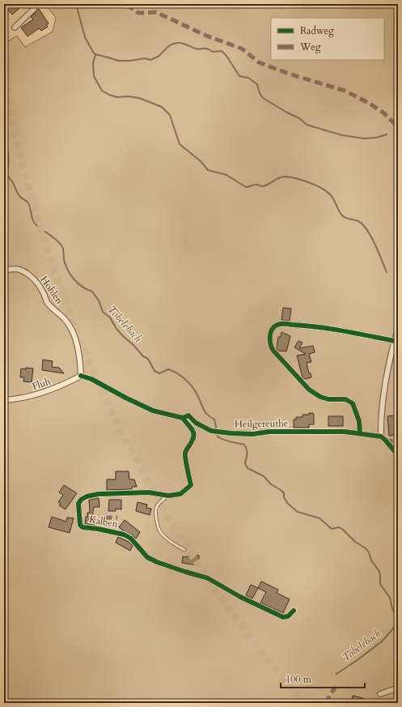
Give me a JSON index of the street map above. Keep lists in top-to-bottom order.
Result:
{
  "streets": {
    "street": [
      "Hohlen",
      "Fluh",
      "Heilgereuthe",
      "Kalben"
    ]
  },
  "crossings": [
    ["Hohlen", "Fluh"],
    ["Hohlen", "Heilgereuthe"],
    ["Fluh", "Heilgereuthe"],
    ["Heilgereuthe", "Kalben"]
  ],
  "water": ["Töbelebach"],
  "legend": ["Radweg", "Weg"],
  "scale_bar": "100 m"
}
